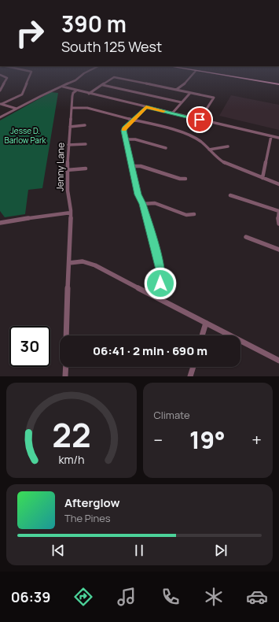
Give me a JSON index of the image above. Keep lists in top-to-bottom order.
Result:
{
  "streets": {
    "street": ["Jenny Lane"]
  },
  "parks": ["Jesse D. Barlow Park"],
  "page": {
    "turn": ["390 m", "South 125 West"],
    "limit": "30",
    "trip": "06:41 · 2 min · 690 m",
    "tile": "Climate",
    "heat": ["−", "19°", "+"],
    "song": ["Afterglow", "The Pines"],
    "tabs": "06:39",
    "gauge": ["22", "km/h"]
  }
}
